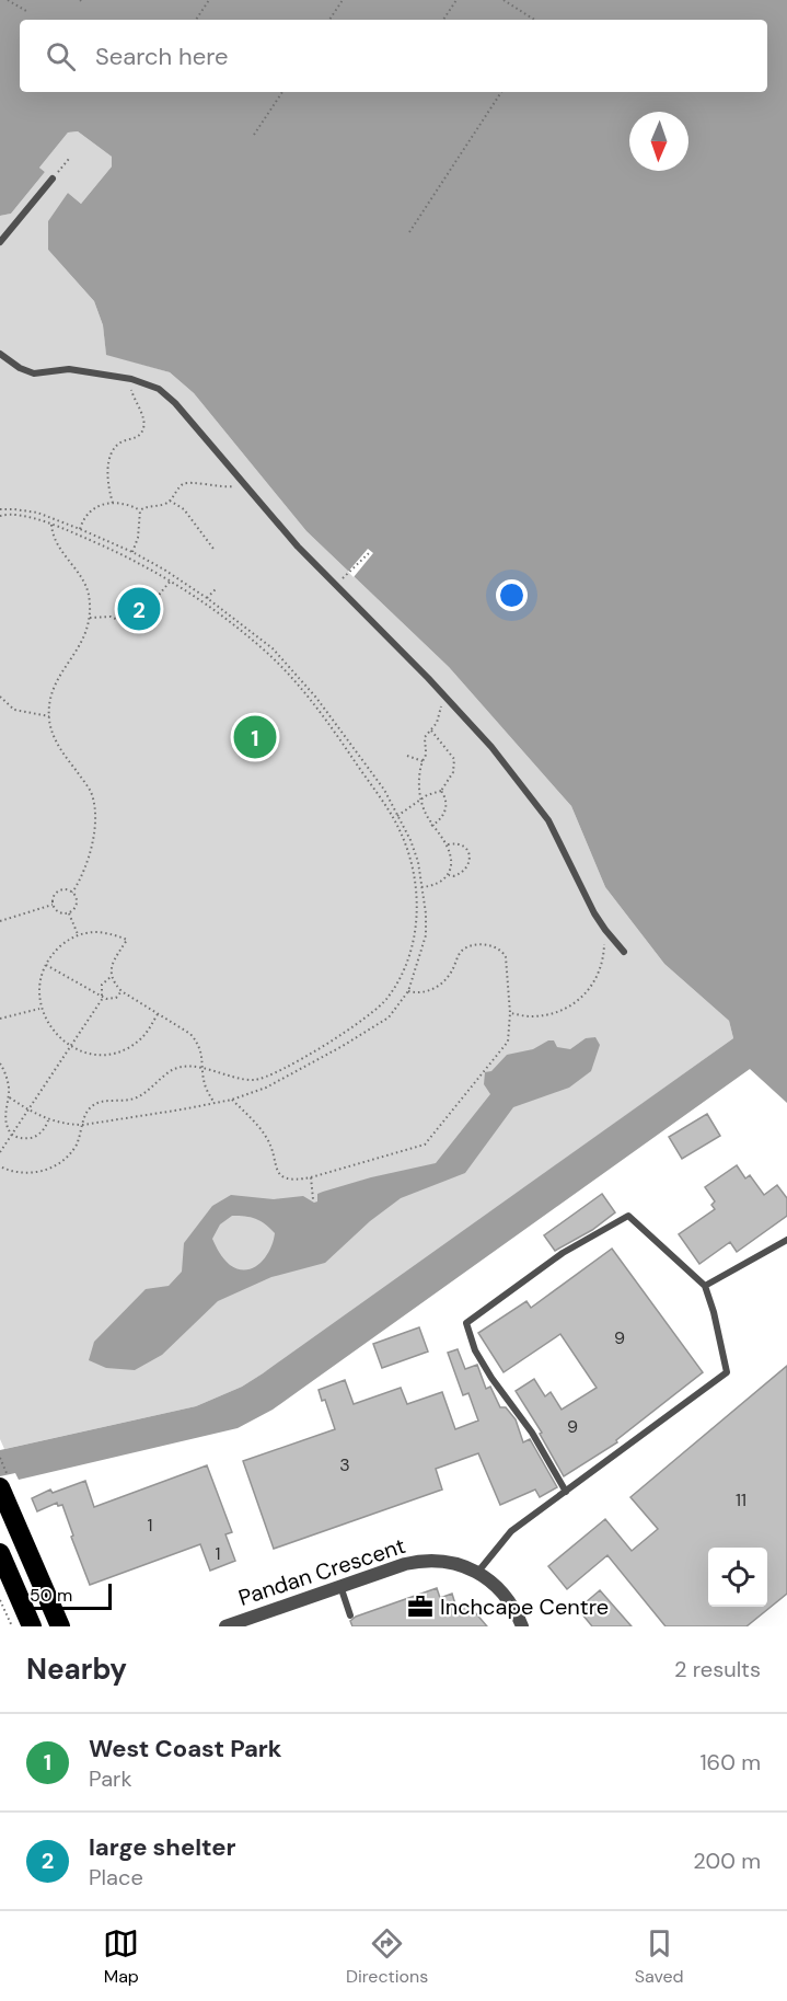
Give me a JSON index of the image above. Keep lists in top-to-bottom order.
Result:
{
  "streets": {
    "street": ["Pandan Crescent"]
  },
  "places": {
    "office": ["Inchcape Centre"]
  },
  "house_numbers": [
    "9",
    "9",
    "3",
    "11",
    "1",
    "1"
  ],
  "scale_bar": "50 m",
  "north": "bottom",
  "page": {
    "search": "Search here",
    "pins": ["2", "1"],
    "scale": "50 m",
    "heading": ["Nearby", "2 results"],
    "list": [
      {
        "mark": "1",
        "name": "West Coast Park",
        "note": "Park",
        "value": "160 m"
      },
      {
        "mark": "2",
        "name": "large shelter",
        "note": "Place",
        "value": "200 m"
      }
    ],
    "nav": ["Map", "Directions", "Saved"]
  }
}
